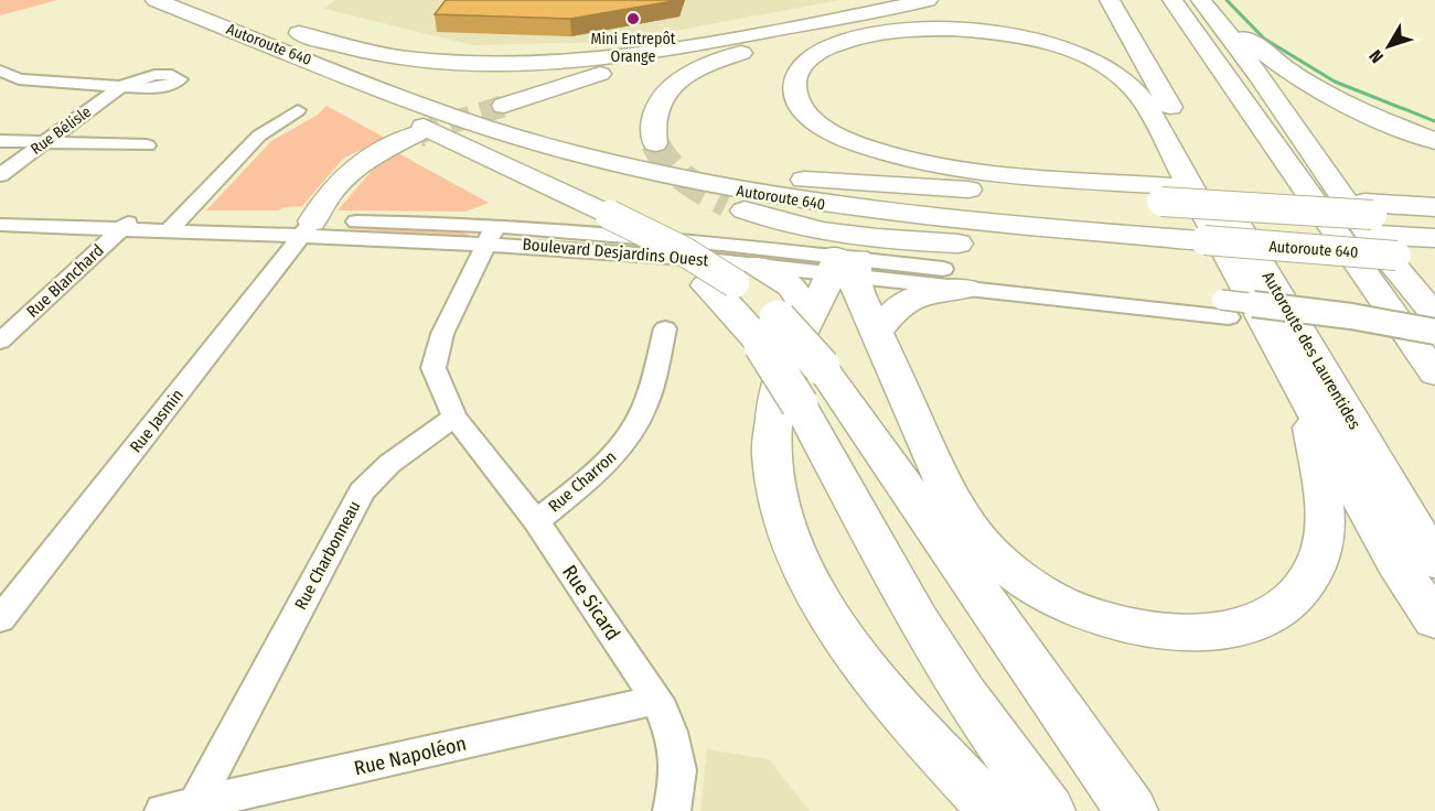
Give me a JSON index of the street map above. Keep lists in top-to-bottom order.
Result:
{
  "streets": {
    "highway": ["Autoroute 640", "Autoroute des Laurentides"],
    "street": [
      "Rue Bélisle",
      "Boulevard Desjardins Ouest",
      "Rue Blanchard",
      "Rue Jasmin",
      "Rue Charron",
      "Rue Charbonneau",
      "Rue Sicard",
      "Rue Napoléon"
    ]
  },
  "crossings": [
    ["Boulevard Desjardins Ouest", "Rue Blanchard"],
    ["Boulevard Desjardins Ouest", "Rue Jasmin"],
    ["Rue Charron", "Rue Sicard"],
    ["Rue Charbonneau", "Rue Sicard"],
    ["Rue Charbonneau", "Rue Napoléon"],
    ["Rue Sicard", "Rue Napoléon"]
  ],
  "places": ["Mini Entrepôt Orange"],
  "north": "bottom left"
}
